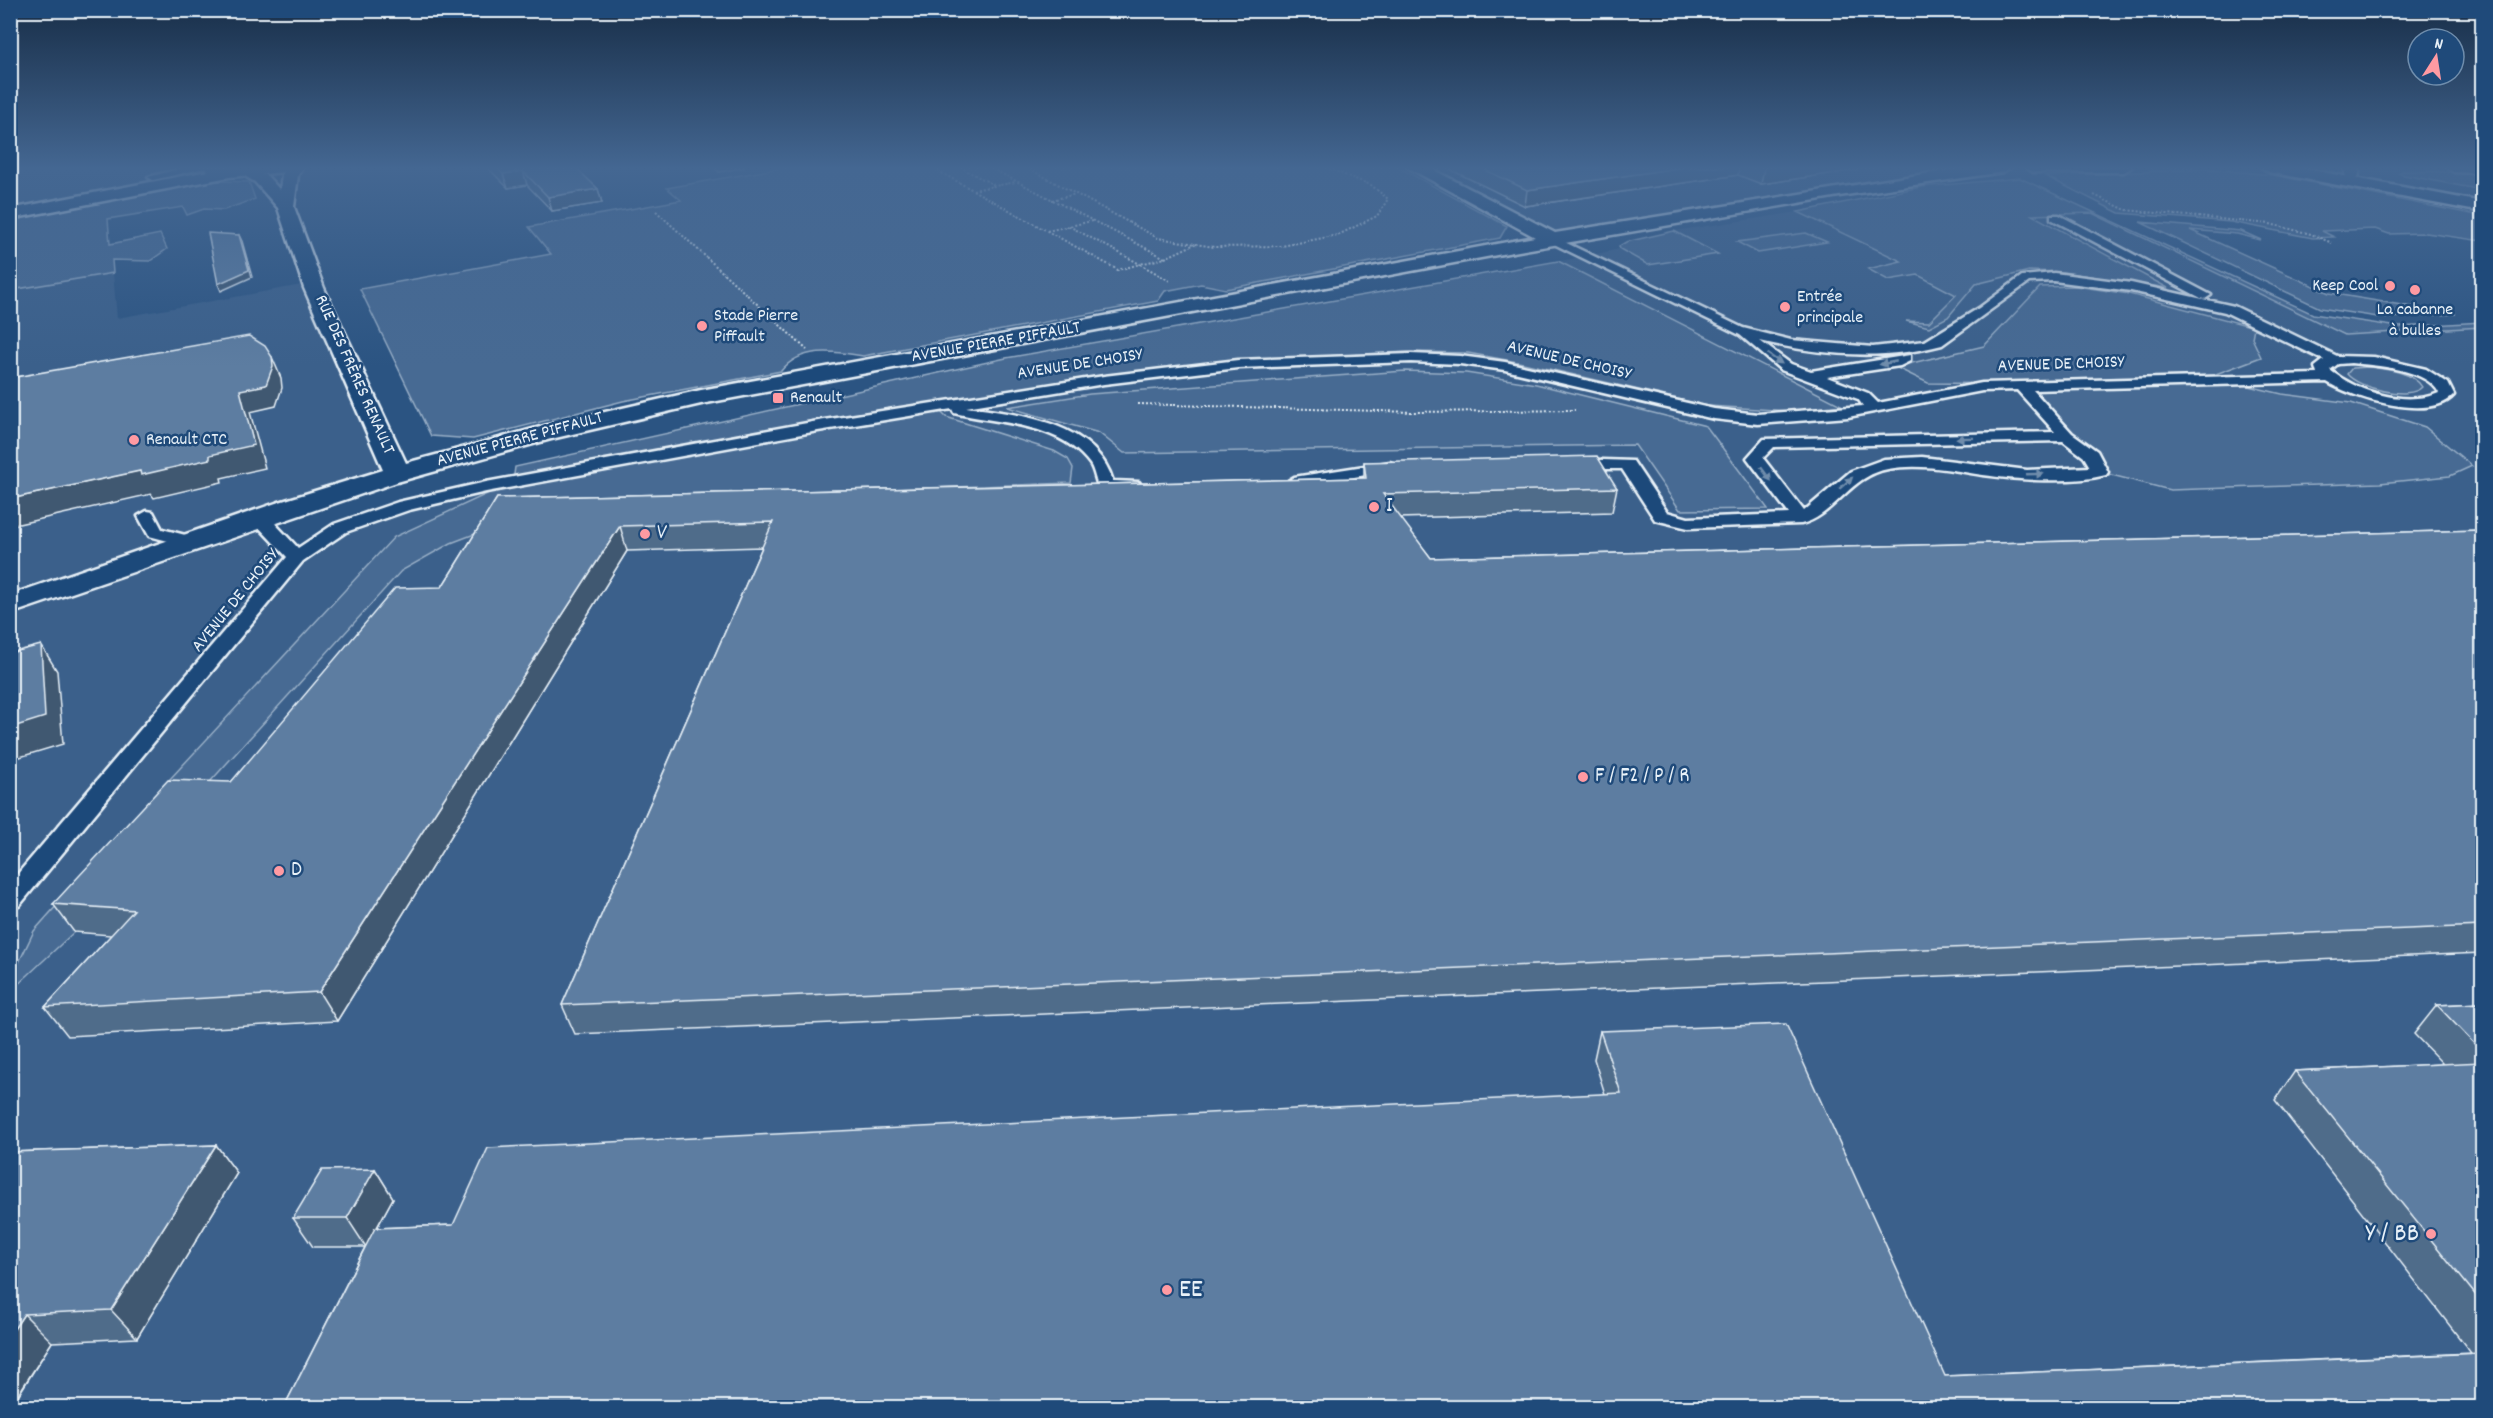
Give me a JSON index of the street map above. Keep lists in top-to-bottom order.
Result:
{
  "streets": {
    "street": ["AVENUE PIERRE PIFFAULT", "RUE DES FRÈRES RENAULT"],
    "lane": ["AVENUE DE CHOISY"]
  },
  "crossings": [
    ["AVENUE PIERRE PIFFAULT", "RUE DES FRÈRES RENAULT"]
  ],
  "places": {
    "other": [
      "Keep Cool",
      "La cabanne à bulles",
      "Entrée principale",
      "Stade Pierre Piffault",
      "Renault CTC",
      "I",
      "V",
      "F / F2 / P / R",
      "D",
      "Y / BB",
      "EE"
    ],
    "transit": ["Renault"]
  },
  "north": "top"
}
